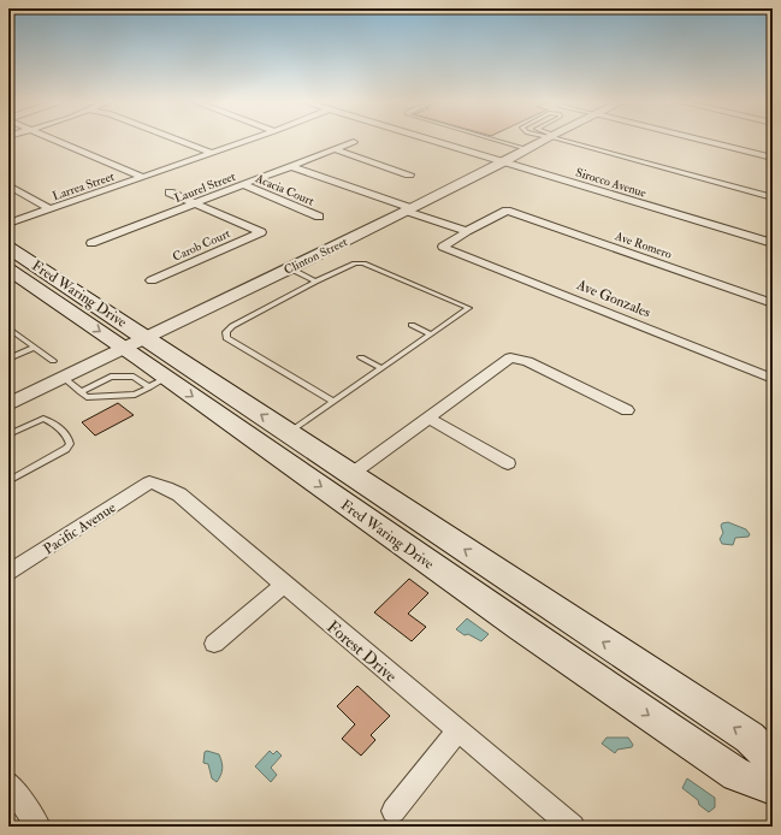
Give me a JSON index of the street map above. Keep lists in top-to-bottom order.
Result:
{
  "streets": {
    "main road": ["Fred Waring Drive"],
    "street": [
      "Sirocco Avenue",
      "Larrea Street",
      "Laurel Street",
      "Acacia Court",
      "Carob Court",
      "Ave Romero",
      "Clinton Street",
      "Ave Gonzales",
      "Pacific Avenue",
      "Forest Drive"
    ]
  },
  "crossings": [
    ["Sirocco Avenue", "Clinton Street"],
    ["Laurel Street", "Acacia Court"],
    ["Laurel Street", "Carob Court"],
    ["Ave Romero", "Ave Gonzales"],
    ["Clinton Street", "Fred Waring Drive"],
    ["Pacific Avenue", "Forest Drive"]
  ]
}
